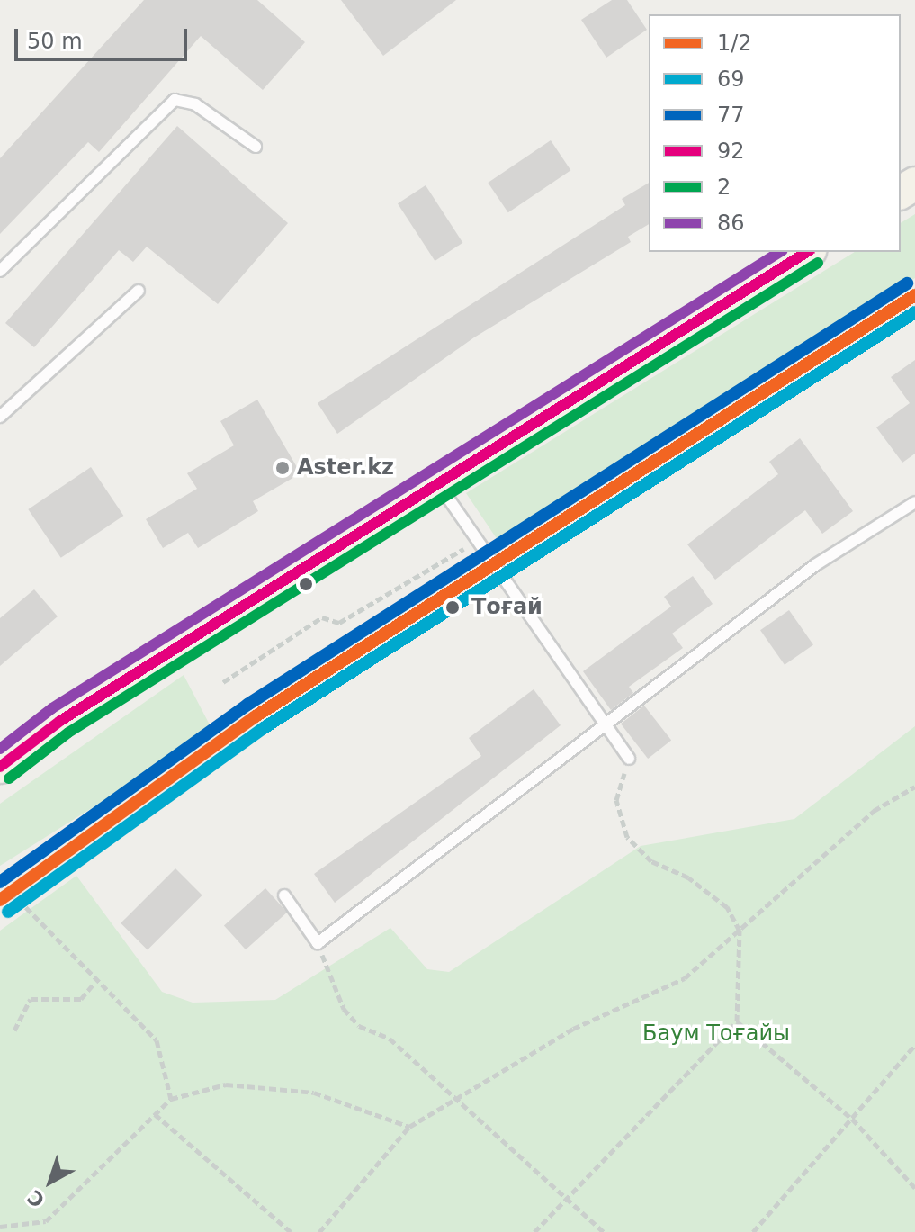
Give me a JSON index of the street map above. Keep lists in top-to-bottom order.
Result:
{
  "parks": ["Баум Тоғайы"],
  "places": ["Aster.kz", "Тоғай"],
  "lines": [
    "transit line 92",
    "transit line 86",
    "transit line 2",
    "transit line 77",
    "transit line 1/2",
    "transit line 69"
  ],
  "legend": [
    "1/2",
    "69",
    "77",
    "92",
    "2",
    "86"
  ],
  "scale_bar": "50 m",
  "north": "bottom left"
}
